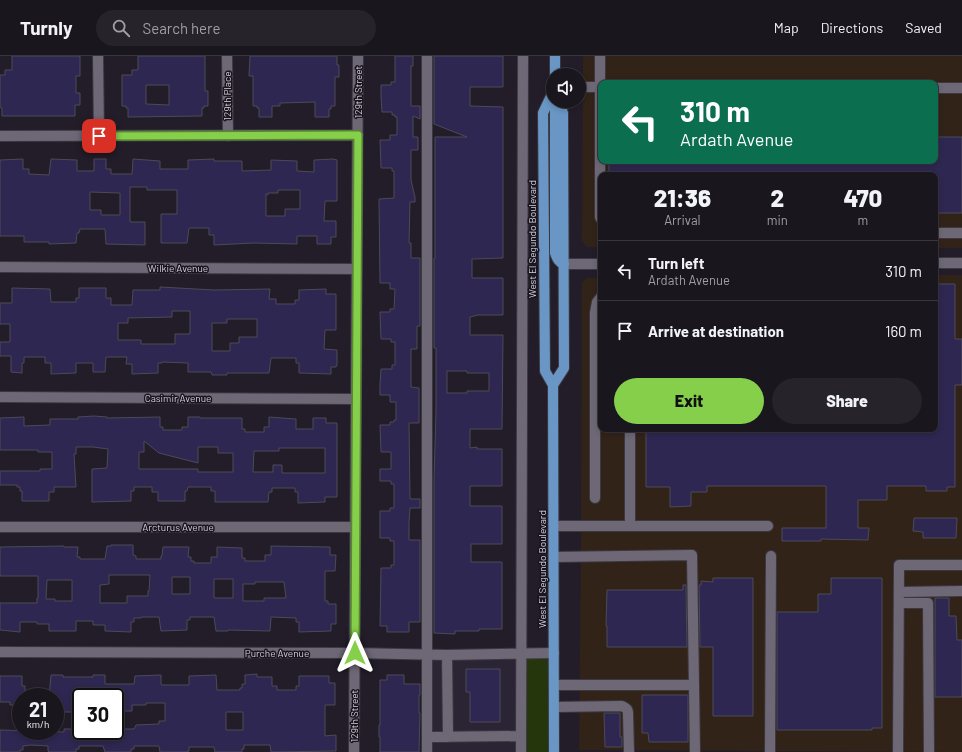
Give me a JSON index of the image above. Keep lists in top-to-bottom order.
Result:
{
  "streets": {
    "main road": ["West El Segundo Boulevard"],
    "street": [
      "129th Street",
      "129th Place",
      "Wilkie Avenue",
      "Casimir Avenue",
      "Arcturus Avenue",
      "Purche Avenue"
    ]
  },
  "crossings": [
    ["129th Street", "Wilkie Avenue"],
    ["129th Street", "Casimir Avenue"],
    ["129th Street", "Arcturus Avenue"],
    ["129th Street", "Purche Avenue"],
    ["West El Segundo Boulevard", "Purche Avenue"]
  ],
  "page": {
    "header": "Turnly",
    "search": "Search here",
    "nav": ["Map", "Directions", "Saved"],
    "turn": ["310 m", "Ardath Avenue"],
    "eta": [
      "21:36",
      "Arrival",
      "2",
      "min",
      "470",
      "m"
    ],
    "list": [
      {
        "name": "Turn left",
        "note": "Ardath Avenue",
        "value": "310 m"
      },
      {
        "name": "Arrive at destination",
        "value": "160 m"
      }
    ],
    "buttons": ["Exit", "Share"],
    "speed": "21 km/h",
    "limit": "30"
  }
}
